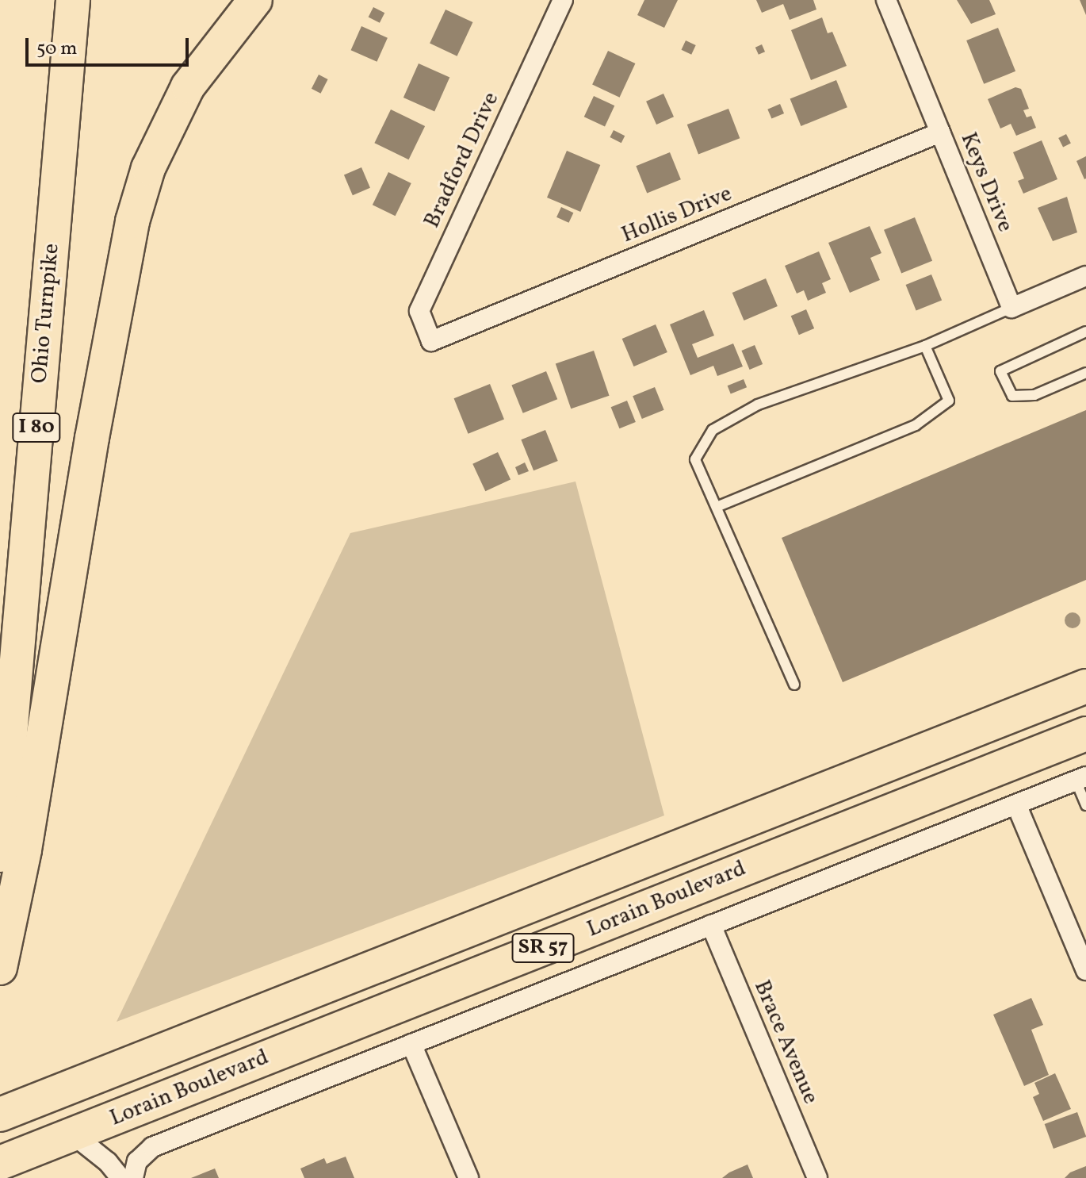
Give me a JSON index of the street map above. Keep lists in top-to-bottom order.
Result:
{
  "streets": {
    "highway": [
      "Ohio Turnpike",
      "I 80",
      "Lorain Boulevard",
      "SR 57"
    ],
    "street": [
      "Bradford Drive",
      "Keys Drive",
      "Hollis Drive",
      "Brace Avenue"
    ]
  },
  "crossings": [
    ["Bradford Drive", "Hollis Drive"],
    ["Keys Drive", "Hollis Drive"],
    ["Lorain Boulevard", "Brace Avenue"]
  ],
  "scale_bar": "50 m"
}
